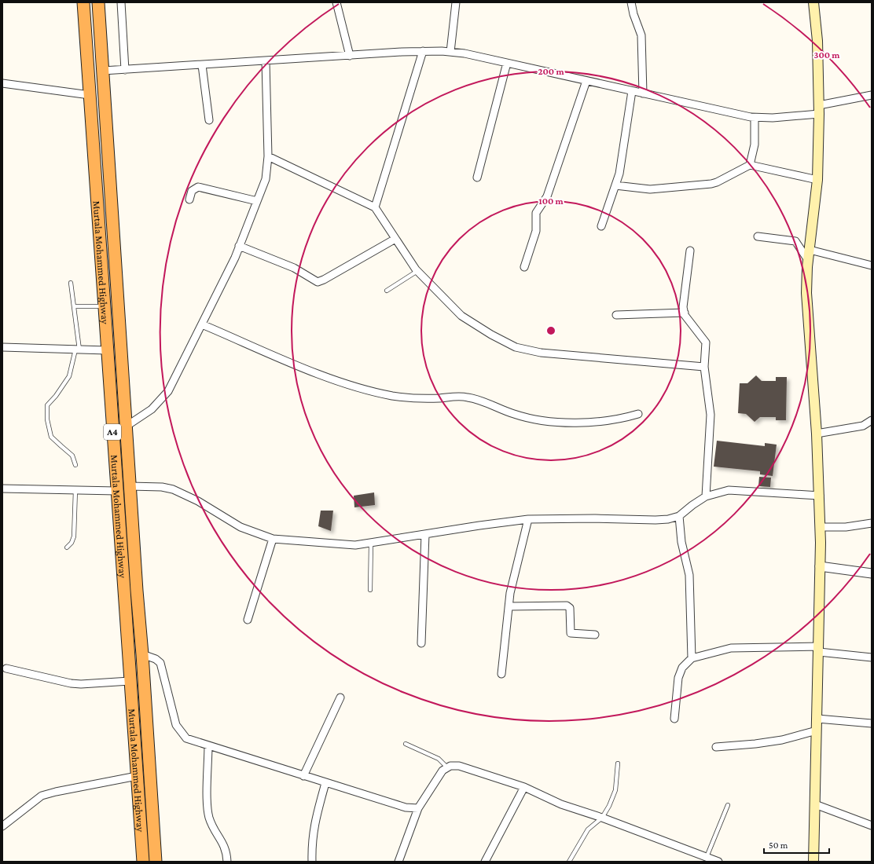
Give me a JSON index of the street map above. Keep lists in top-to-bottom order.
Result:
{
  "streets": {
    "highway": ["Murtala Mohammed Highway", "A4"]
  },
  "scale_bar": "50 m",
  "rings": ["300 m", "200 m", "100 m"]
}
